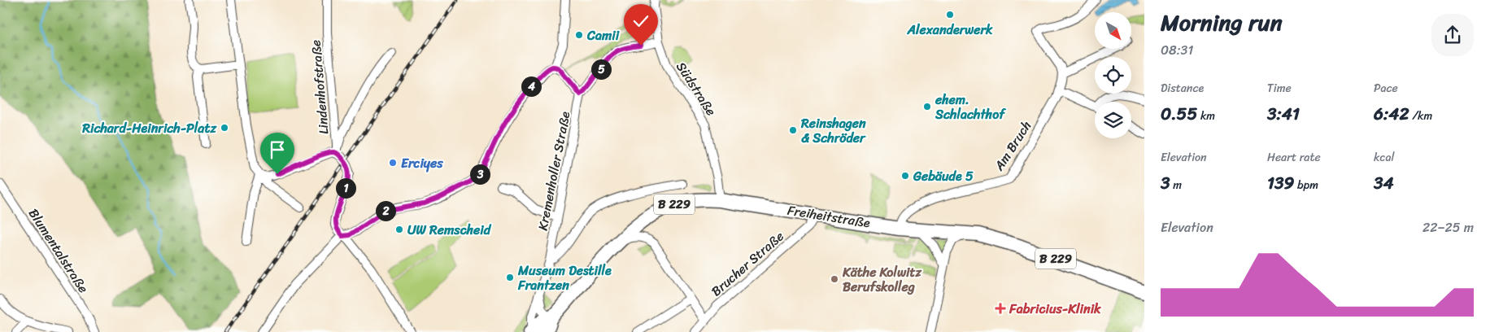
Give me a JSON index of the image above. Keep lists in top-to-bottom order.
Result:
{
  "streets": {
    "main road": ["B 229", "Freiheitstraße"],
    "street": [
      "Lindenhofstraße",
      "Südstraße",
      "Am Bruch",
      "Kremenholler Straße",
      "Blumentalstraße",
      "Brucher Straße"
    ]
  },
  "crossings": [
    ["Südstraße", "Freiheitstraße"],
    ["Am Bruch", "Freiheitstraße"],
    ["Kremenholler Straße", "Freiheitstraße"],
    ["Freiheitstraße", "Brucher Straße"]
  ],
  "places": {
    "other": [
      "Alexanderwerk",
      "Camii",
      "ehem. Schlachthof",
      "Richard-Heinrich-Platz",
      "Reinshagen & Schröder",
      "Erciyes",
      "Gebäude 5",
      "UW Remscheid",
      "Museum Destille Frantzen",
      "Käthe Kolwitz Berufskolleg"
    ],
    "health": ["Fabricius-Klinik"]
  },
  "north": "bottom right",
  "page": {
    "heading": ["Morning run", "08:31"],
    "pins": [
      "5",
      "4",
      "3",
      "1",
      "2"
    ],
    "stats": [
      ["Distance", "0.55 km"],
      ["Time", "3:41"],
      ["Pace", "6:42 /km"],
      ["Elevation", "3 m"],
      ["Heart rate", "139 bpm"],
      ["kcal", "34"]
    ],
    "chart": ["Elevation", "22–25 m"]
  }
}
